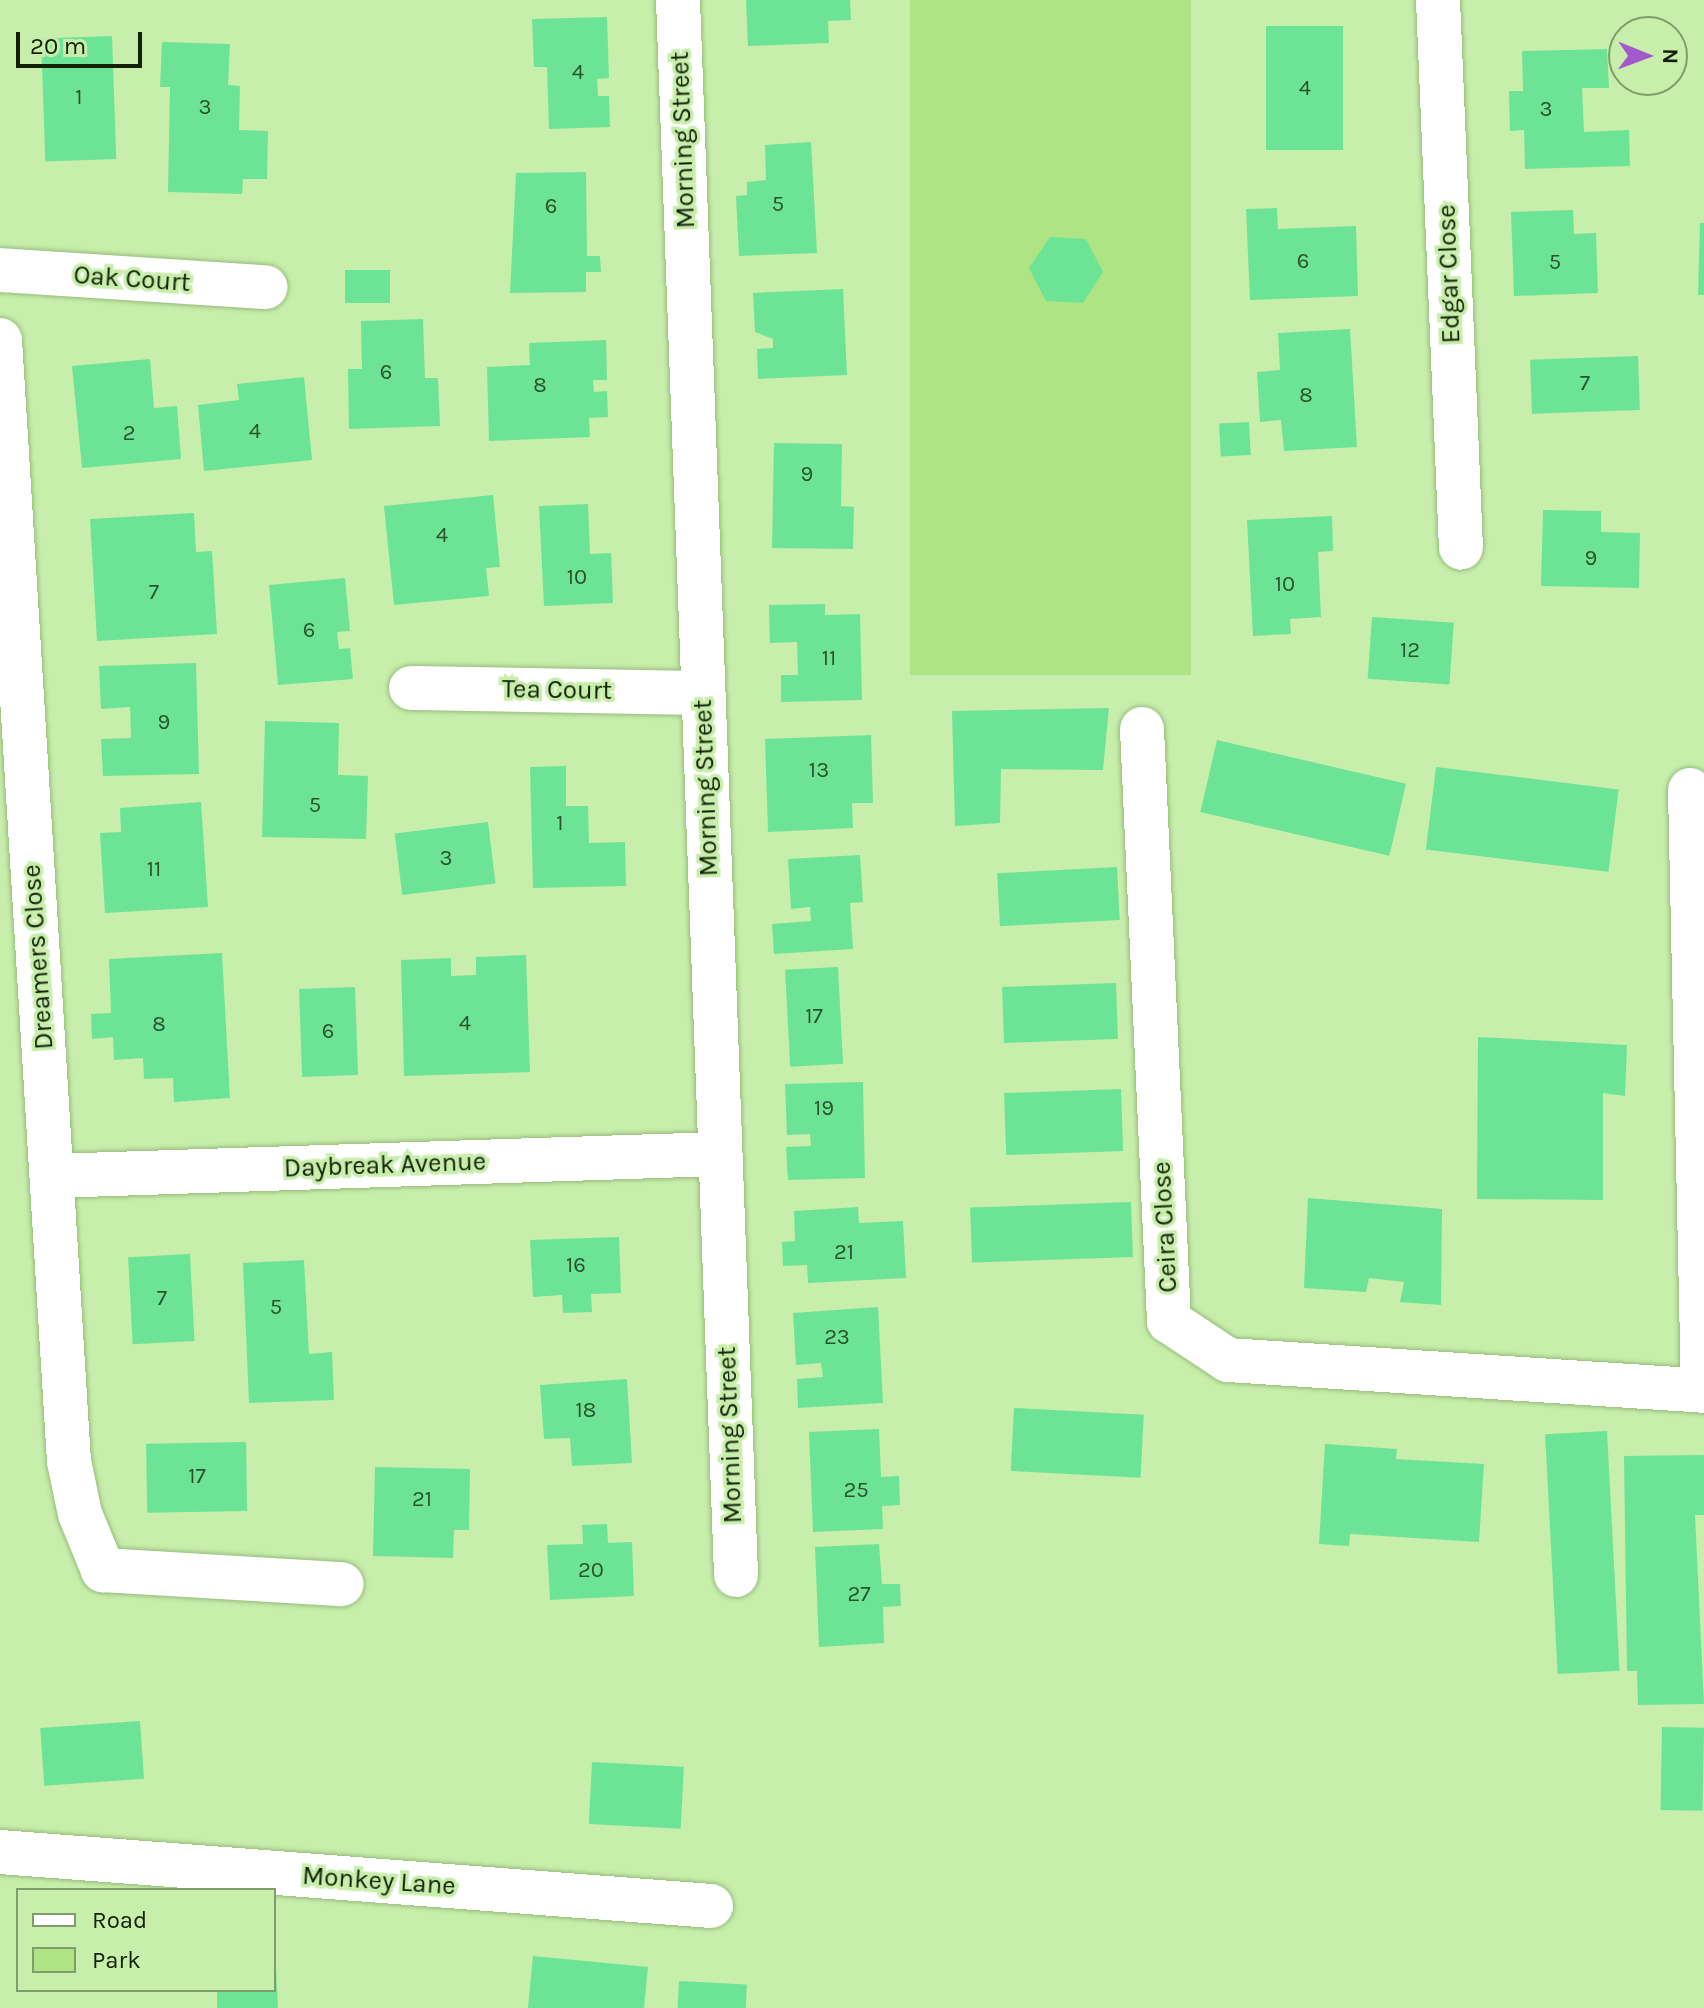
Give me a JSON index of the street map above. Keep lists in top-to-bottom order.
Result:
{
  "streets": {
    "street": [
      "Morning Street",
      "Edgar Close",
      "Oak Court",
      "Tea Court",
      "Dreamers Close",
      "Daybreak Avenue",
      "Ceira Close",
      "Monkey Lane"
    ]
  },
  "crossings": [
    ["Morning Street", "Tea Court"],
    ["Morning Street", "Daybreak Avenue"],
    ["Dreamers Close", "Daybreak Avenue"]
  ],
  "house_numbers": [
    "4",
    "4",
    "1",
    "3",
    "3",
    "5",
    "6",
    "6",
    "5",
    "6",
    "7",
    "8",
    "8",
    "4",
    "2",
    "9",
    "4",
    "9",
    "10",
    "10",
    "7",
    "6",
    "12",
    "11",
    "9",
    "13",
    "5",
    "1",
    "3",
    "11",
    "17",
    "4",
    "8",
    "6",
    "19",
    "21",
    "16",
    "7",
    "5",
    "23",
    "18",
    "17",
    "25",
    "21",
    "20",
    "27"
  ],
  "legend": ["Road", "Park"],
  "scale_bar": "20 m",
  "north": "right"
}
